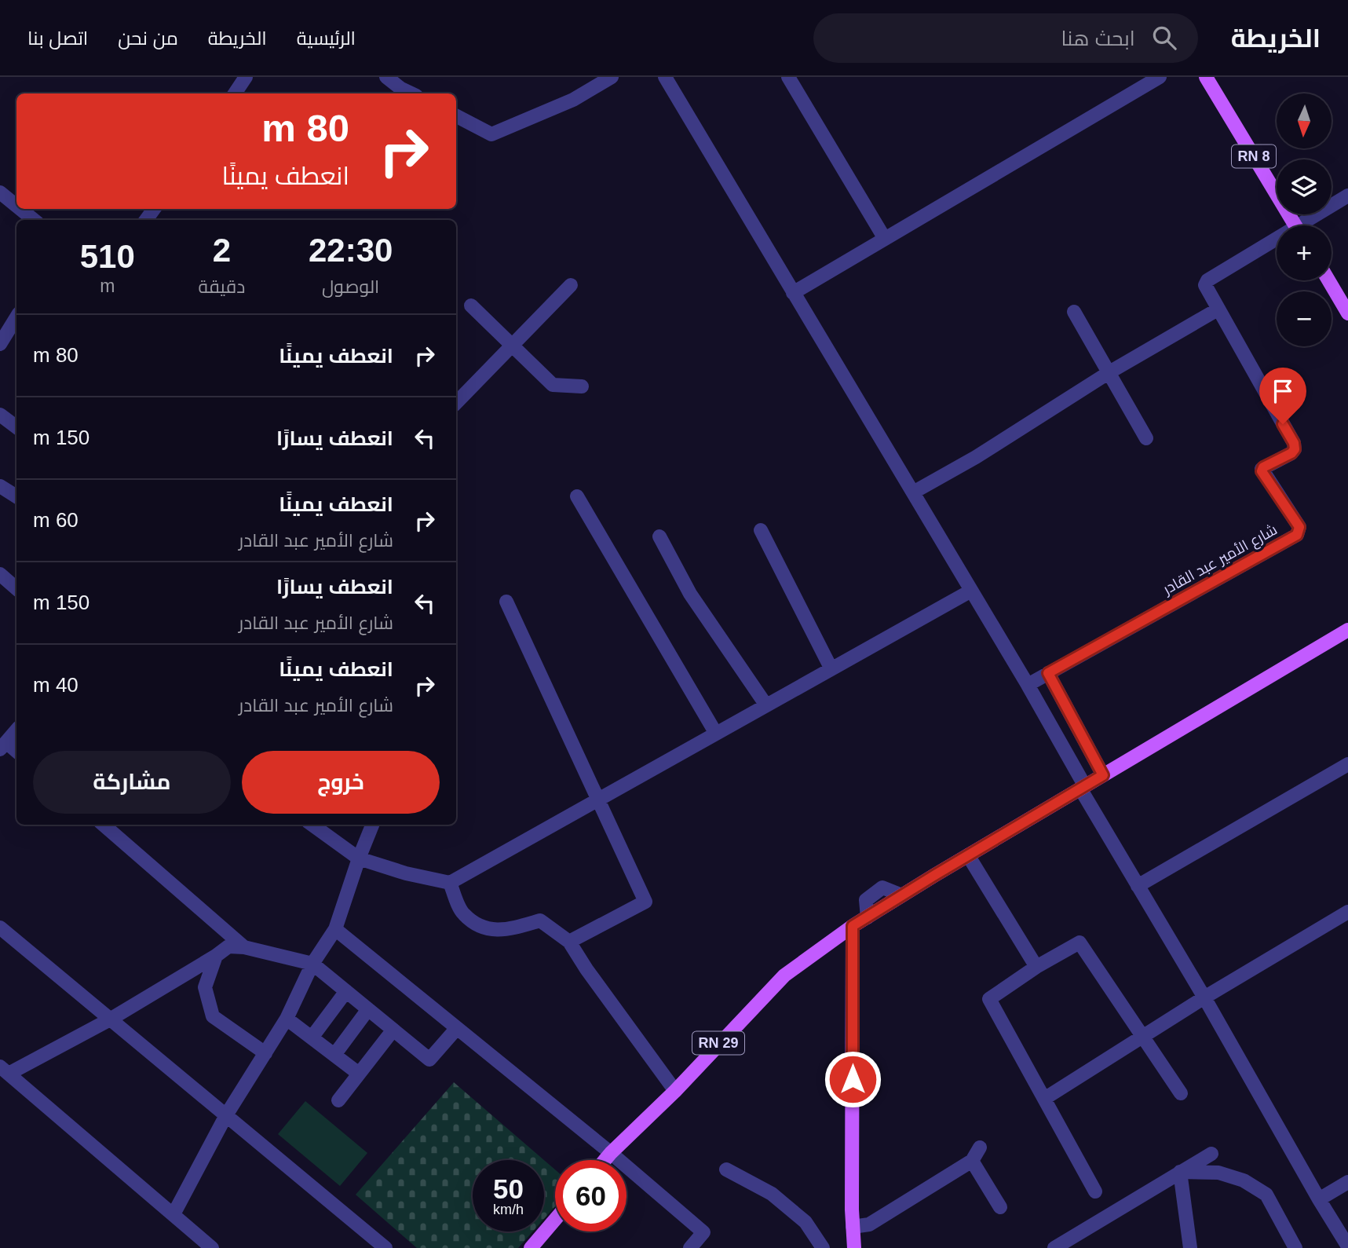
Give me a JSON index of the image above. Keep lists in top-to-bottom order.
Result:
{
  "streets": {
    "main road": ["RN 8", "RN 29"],
    "street": ["شارع الأمير عبد القادر"]
  },
  "north": "bottom",
  "page": {
    "header": "الخريطة",
    "search": "ابحث هنا",
    "nav": [
      "الرئيسية",
      "الخريطة",
      "من نحن",
      "اتصل بنا"
    ],
    "map_buttons": ["+", "−"],
    "turn": ["80 m", "انعطف يمينًا"],
    "eta": [
      "22:30",
      "الوصول",
      "2",
      "دقيقة",
      "510",
      "m"
    ],
    "list": [
      {
        "name": "انعطف يمينًا",
        "value": "80 m"
      },
      {
        "name": "انعطف يسارًا",
        "value": "150 m"
      },
      {
        "name": "انعطف يمينًا",
        "note": "شارع الأمير عبد القادر",
        "value": "60 m"
      },
      {
        "name": "انعطف يسارًا",
        "note": "شارع الأمير عبد القادر",
        "value": "150 m"
      },
      {
        "name": "انعطف يمينًا",
        "note": "شارع الأمير عبد القادر",
        "value": "40 m"
      }
    ],
    "buttons": ["خروج", "مشاركة"],
    "speed": "50 km/h",
    "limit": "60"
  }
}
